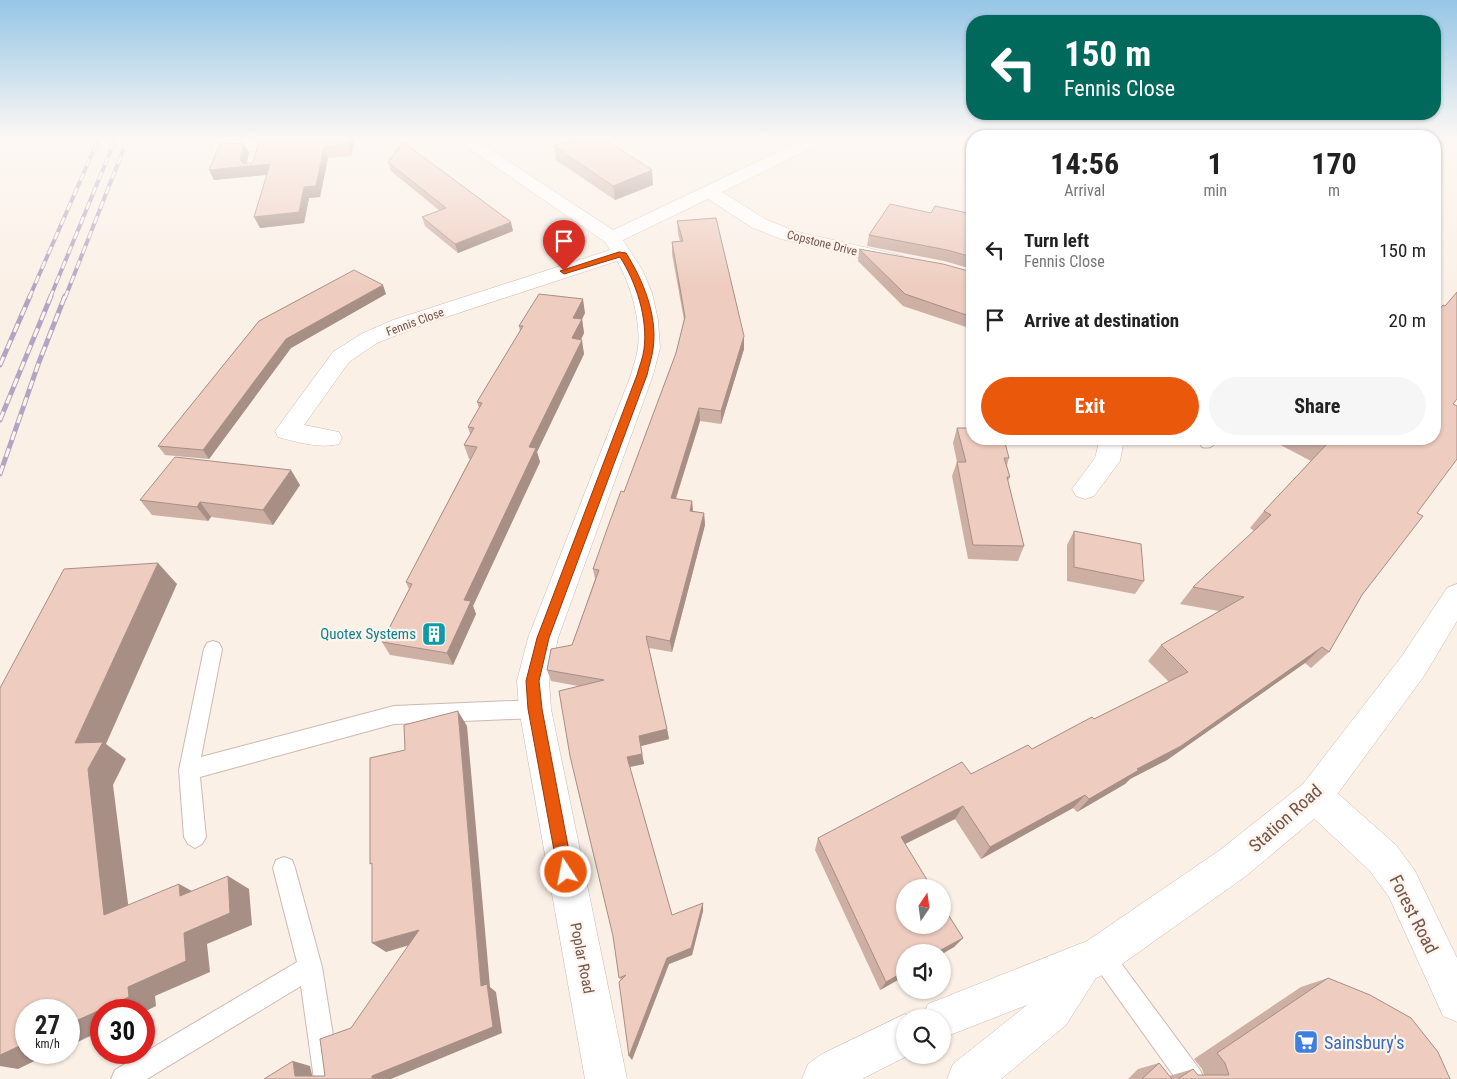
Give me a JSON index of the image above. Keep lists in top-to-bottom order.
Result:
{
  "streets": {
    "street": [
      "Copstone Drive",
      "Fennis Close",
      "Station Road",
      "Forest Road",
      "Poplar Road"
    ]
  },
  "crossings": [
    ["Fennis Close", "Poplar Road"],
    ["Station Road", "Forest Road"]
  ],
  "places": {
    "building": ["Quotex Systems"],
    "supermarket": ["Sainsbury's"]
  },
  "north": "top",
  "page": {
    "turn": ["150 m", "Fennis Close"],
    "eta": [
      "14:56",
      "Arrival",
      "1",
      "min",
      "170",
      "m"
    ],
    "list": [
      {
        "name": "Turn left",
        "note": "Fennis Close",
        "value": "150 m"
      },
      {
        "name": "Arrive at destination",
        "value": "20 m"
      }
    ],
    "buttons": ["Exit", "Share"],
    "speed": "27 km/h",
    "limit": "30"
  }
}
